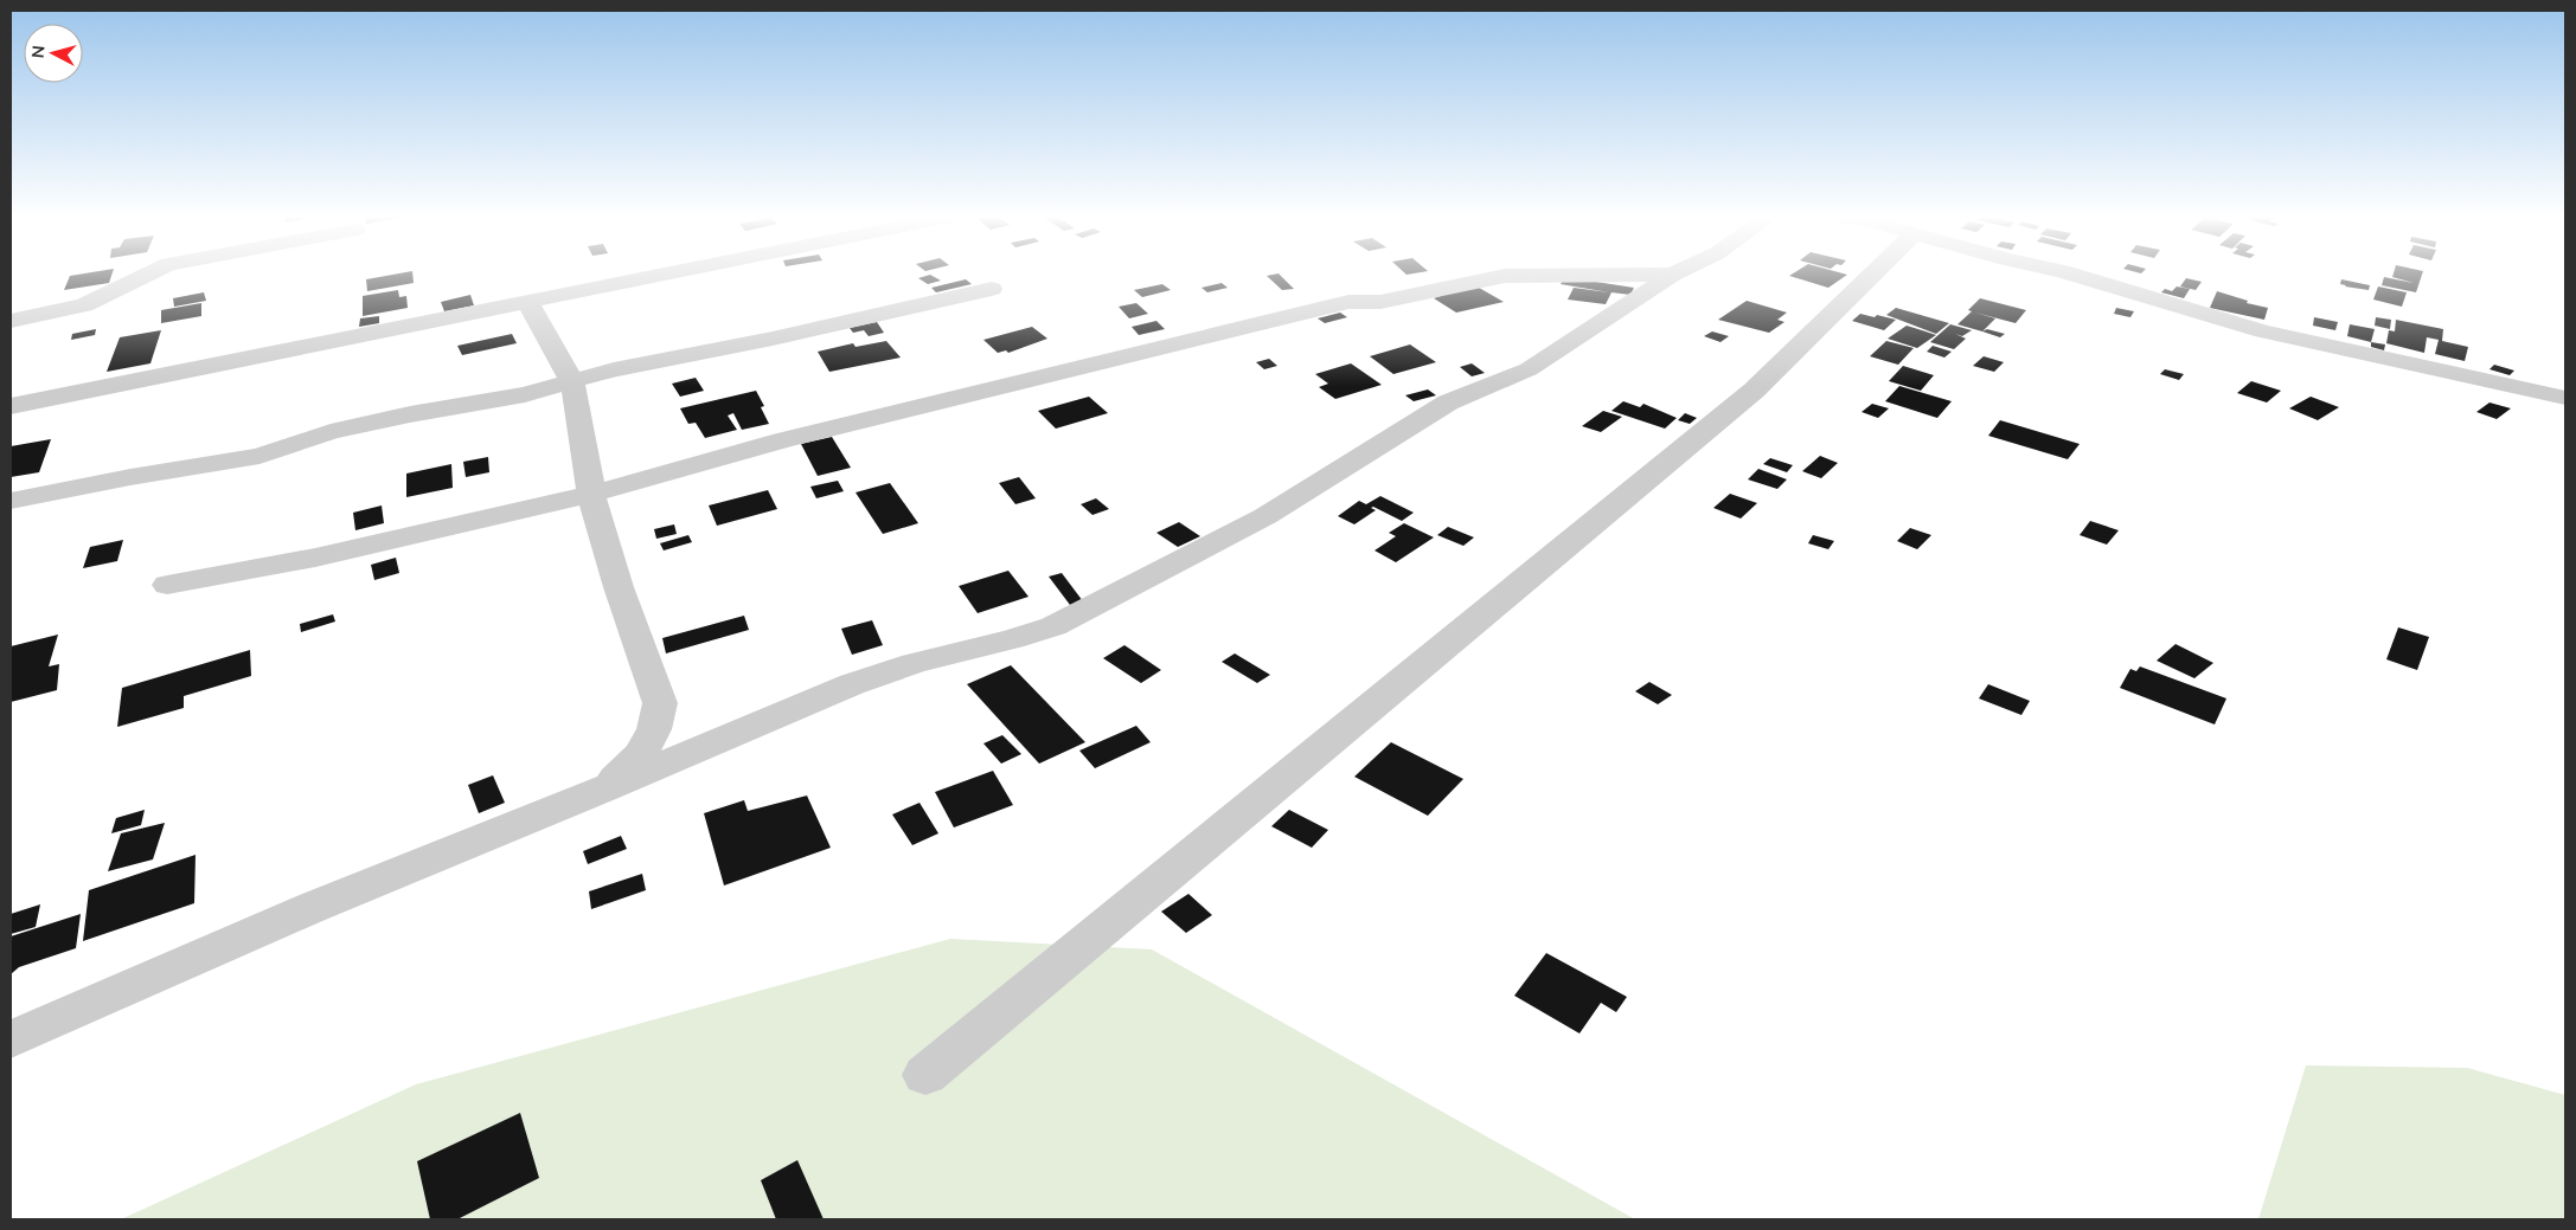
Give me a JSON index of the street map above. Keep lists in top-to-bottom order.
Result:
{
  "north": "left"
}
